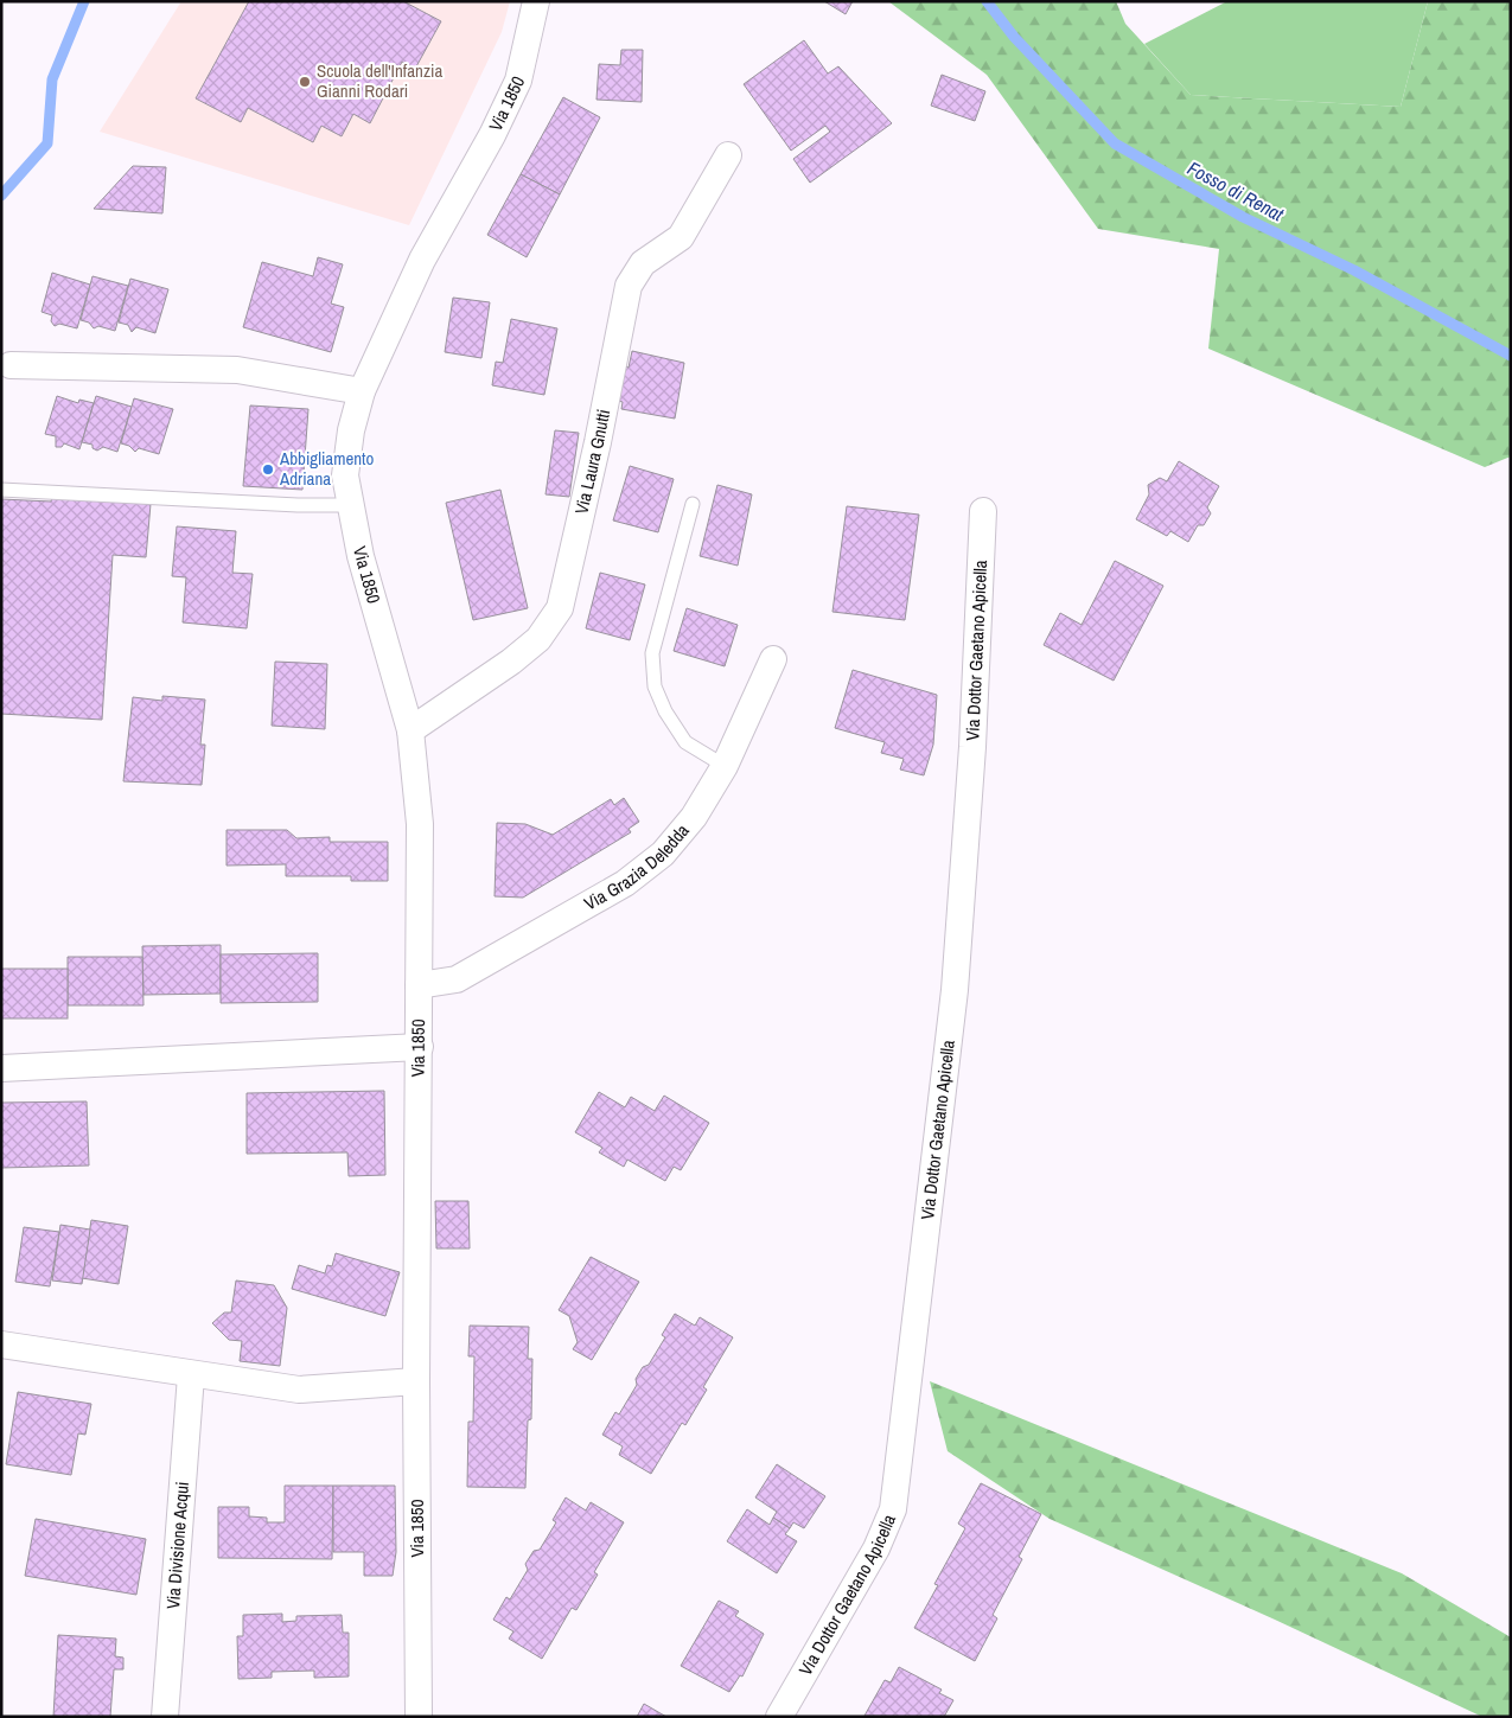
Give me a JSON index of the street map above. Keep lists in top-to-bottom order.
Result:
{
  "streets": {
    "street": [
      "Via 1850",
      "Via Laura Gnutti",
      "Via Dottor Gaetano Apicella",
      "Via Grazia Deledda",
      "Via Divisione Acqui"
    ]
  },
  "crossings": [
    ["Via 1850", "Via Laura Gnutti"],
    ["Via 1850", "Via Grazia Deledda"]
  ],
  "water": ["Fosso di Renat"],
  "places": ["Scuola dell'Infanzia Gianni Rodari", "Abbigliamento Adriana"]
}
